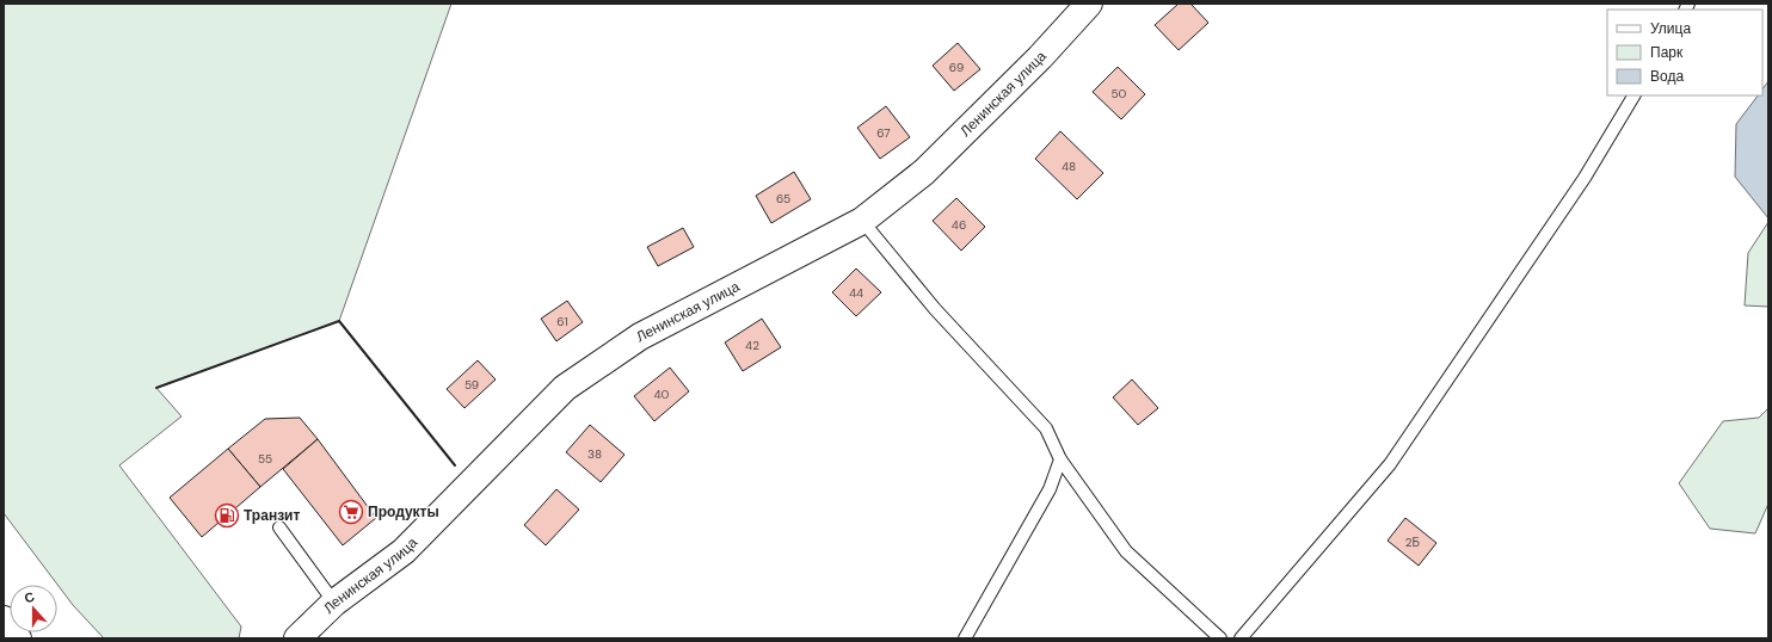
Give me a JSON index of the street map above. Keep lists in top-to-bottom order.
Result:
{
  "streets": {
    "main road": ["Ленинская улица"]
  },
  "places": {
    "supermarket": ["Продукты"],
    "fuel station": ["Транзит"]
  },
  "house_numbers": [
    "69",
    "50",
    "67",
    "48",
    "65",
    "46",
    "44",
    "61",
    "42",
    "59",
    "40",
    "38",
    "55",
    "2Б"
  ],
  "legend": ["Улица", "Парк", "Вода"],
  "north": "top"
}
